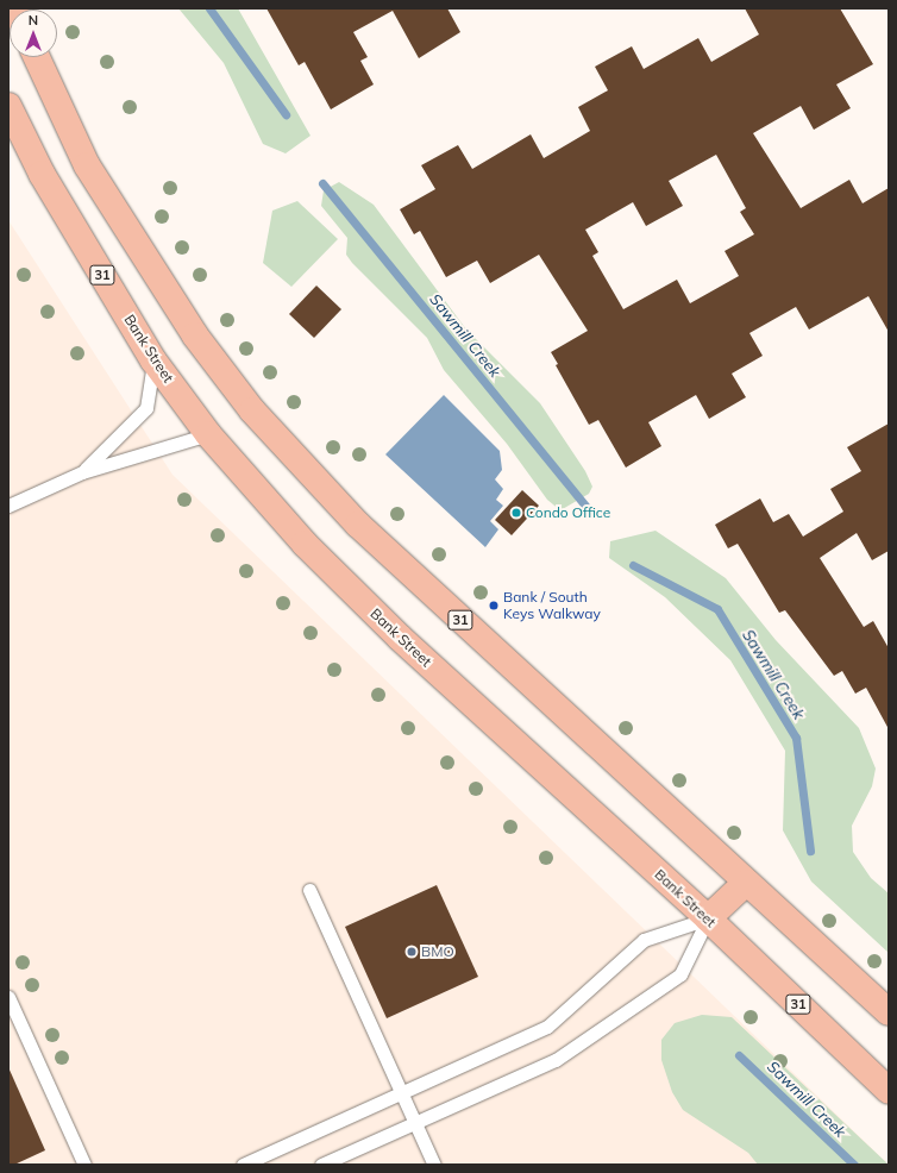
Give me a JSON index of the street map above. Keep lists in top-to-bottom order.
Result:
{
  "streets": {
    "main road": ["31", "Bank Street"]
  },
  "water": ["Sawmill Creek"],
  "places": ["Condo Office", "Bank / South Keys Walkway", "BMO"],
  "north": "top"
}
